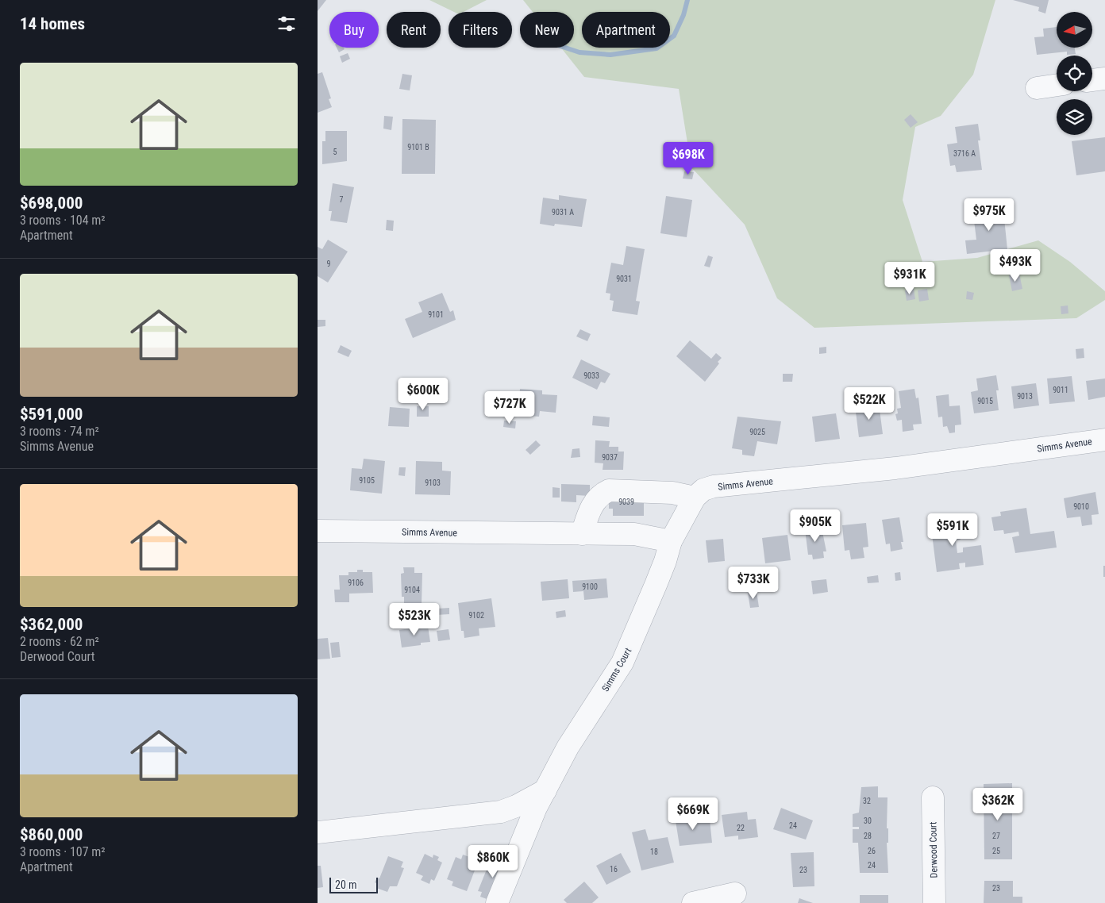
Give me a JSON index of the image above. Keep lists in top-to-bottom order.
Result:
{
  "streets": {
    "street": ["Simms Avenue", "Simms Court", "Derwood Court"]
  },
  "crossings": [
    ["Simms Avenue", "Simms Court"]
  ],
  "house_numbers": [
    "9101 B",
    "5",
    "3716 A",
    "7",
    "9031 A",
    "9",
    "9031",
    "9101",
    "9033",
    "9011",
    "9013",
    "9015",
    "9025",
    "9037",
    "9105",
    "9103",
    "9039",
    "9010",
    "9106",
    "9100",
    "9104",
    "9102",
    "32",
    "30",
    "24",
    "22",
    "28",
    "27",
    "26",
    "25",
    "18",
    "24",
    "16",
    "23",
    "23"
  ],
  "scale_bar": "20 m",
  "north": "left",
  "page": {
    "heading": "14 homes",
    "chip": [
      "Buy",
      "Rent",
      "Filters",
      "New",
      "Apartment"
    ],
    "list": [
      {
        "name": "$698,000",
        "note": "3 rooms · 104 m² · Apartment"
      },
      {
        "name": "$591,000",
        "note": "3 rooms · 74 m² · Simms Avenue"
      },
      {
        "name": "$362,000",
        "note": "2 rooms · 62 m² · Derwood Court"
      },
      {
        "name": "$860,000",
        "note": "3 rooms · 107 m² · Apartment"
      }
    ],
    "price": [
      "$698K",
      "$975K",
      "$493K",
      "$931K",
      "$600K",
      "$522K",
      "$727K",
      "$905K",
      "$591K",
      "$733K",
      "$523K",
      "$362K",
      "$669K",
      "$860K"
    ],
    "scale": "20 m"
  }
}
